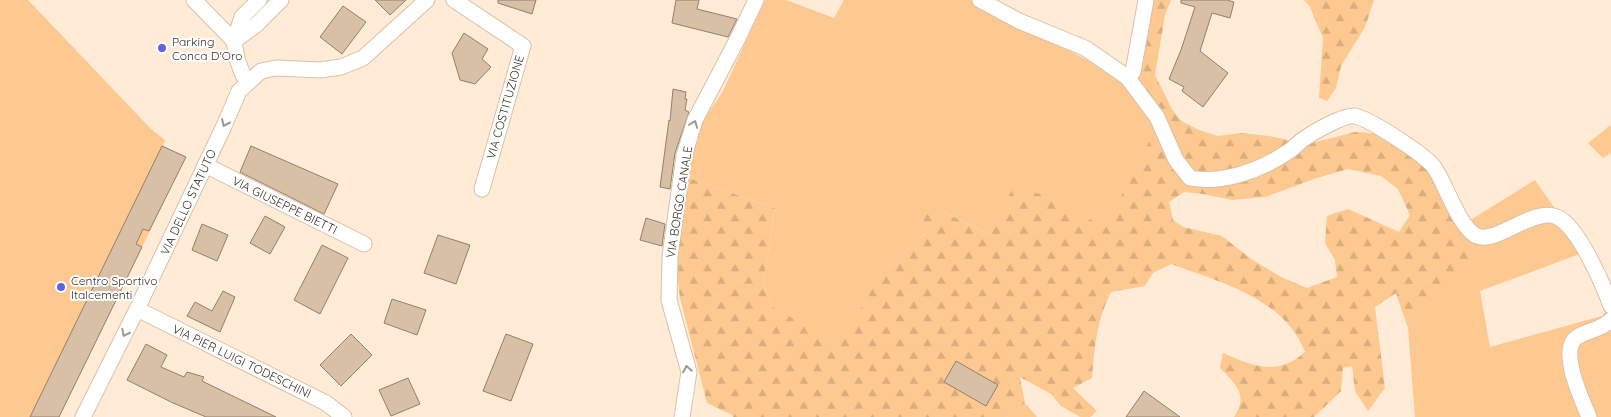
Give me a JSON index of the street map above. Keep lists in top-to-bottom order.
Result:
{
  "streets": {
    "street": [
      "VIA COSTITUZIONE",
      "VIA DELLO STATUTO",
      "VIA BORGO CANALE",
      "VIA GIUSEPPE BIETTI",
      "VIA PIER LUIGI TODESCHINI"
    ]
  },
  "crossings": [
    ["VIA DELLO STATUTO", "VIA GIUSEPPE BIETTI"],
    ["VIA DELLO STATUTO", "VIA PIER LUIGI TODESCHINI"]
  ],
  "one_way": ["VIA DELLO STATUTO", "VIA BORGO CANALE"],
  "places": ["Parking Conca D'Oro", "Centro Sportivo Italcementi"]
}
